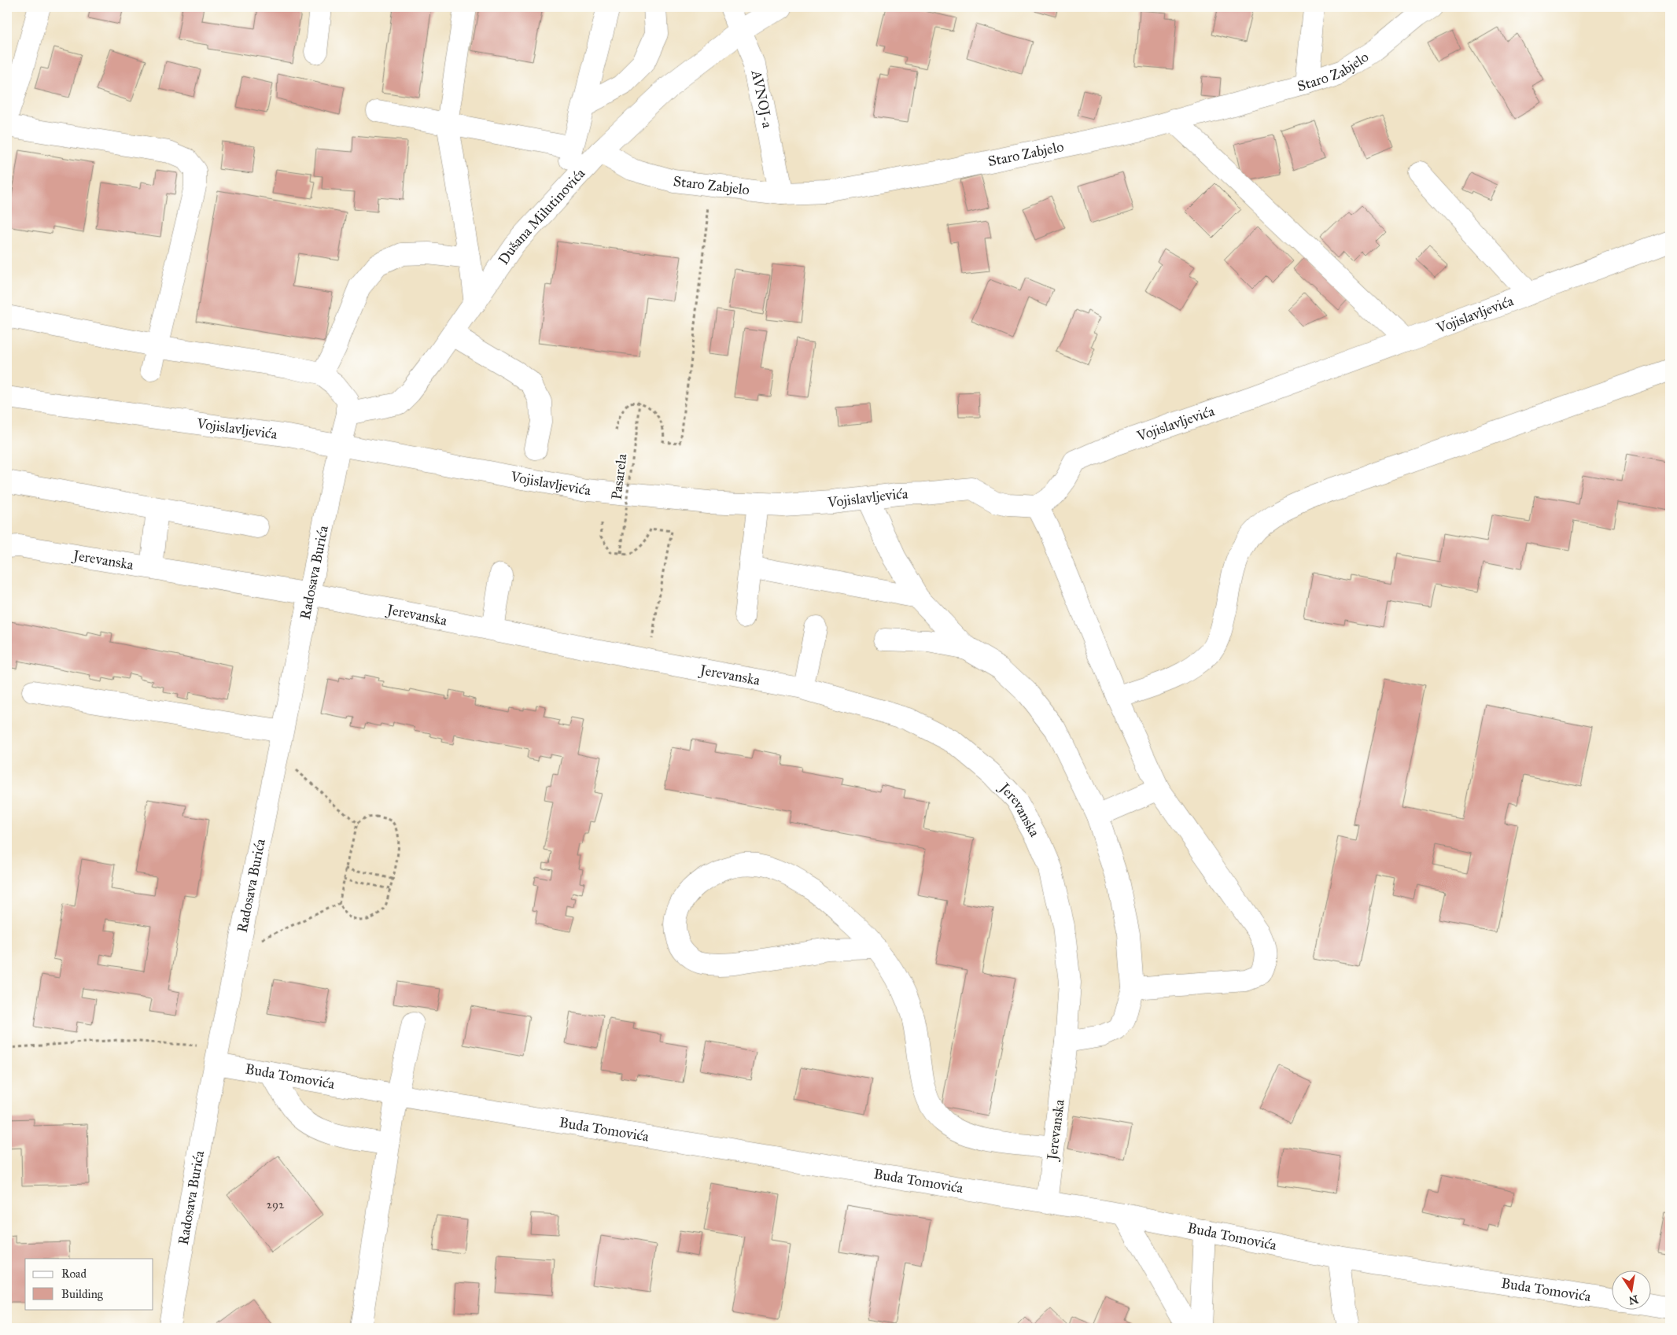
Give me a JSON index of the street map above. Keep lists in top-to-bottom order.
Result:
{
  "streets": {
    "street": [
      "Staro Zabjelo",
      "AVNOJ-a",
      "Dušana Milutinovića",
      "Vojislavljevića",
      "Jerevanska",
      "Radosava Burića",
      "Buda Tomovića"
    ],
    "path": ["Pasarela"]
  },
  "crossings": [
    ["Staro Zabjelo", "AVNOJ-a"],
    ["Staro Zabjelo", "Dušana Milutinovića"],
    ["AVNOJ-a", "Dušana Milutinovića"],
    ["Vojislavljevića", "Radosava Burića"],
    ["Jerevanska", "Radosava Burića"],
    ["Jerevanska", "Buda Tomovića"],
    ["Radosava Burića", "Buda Tomovića"]
  ],
  "house_numbers": ["292"],
  "legend": ["Road", "Building"],
  "north": "bottom"
}
